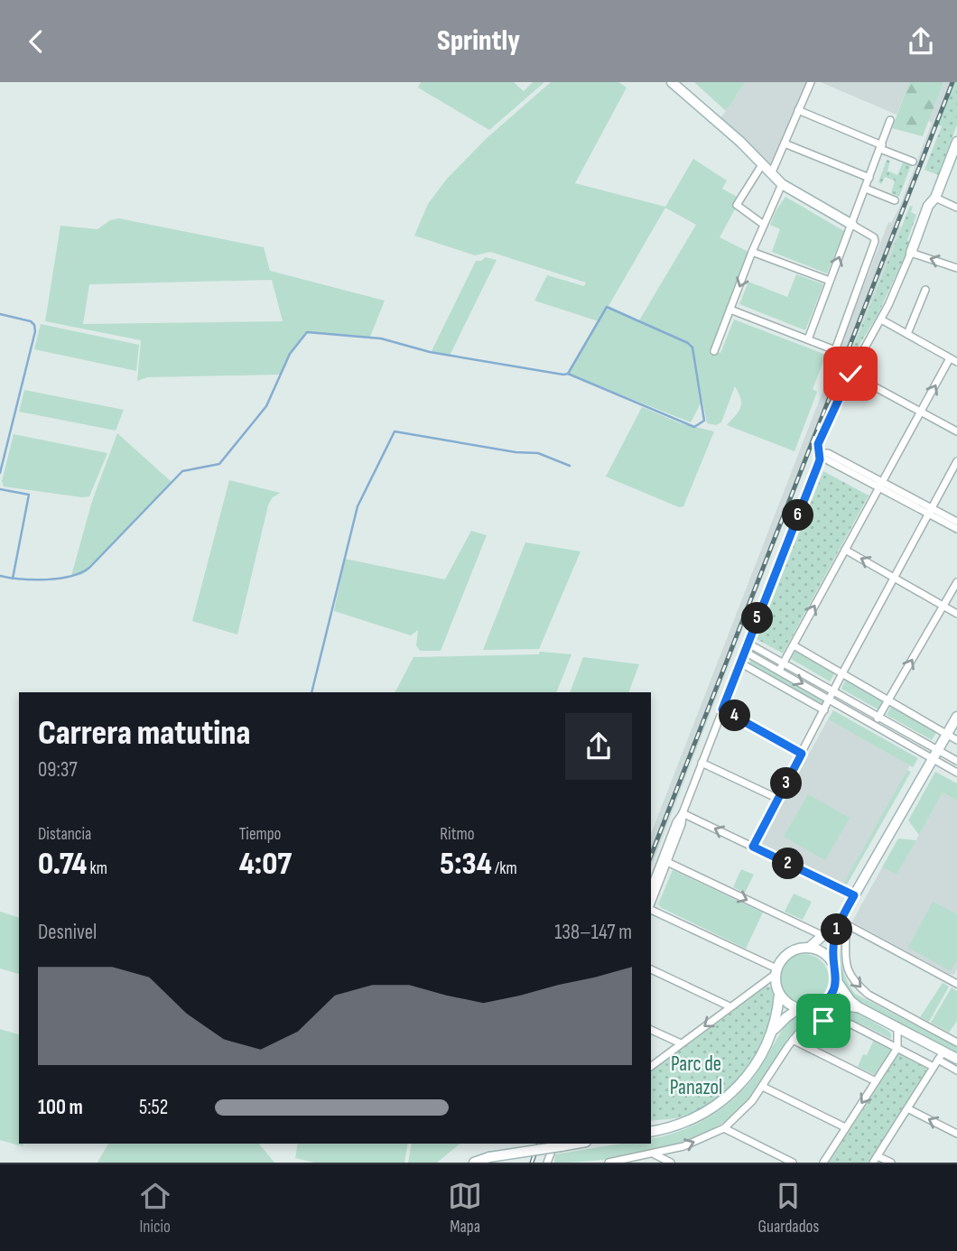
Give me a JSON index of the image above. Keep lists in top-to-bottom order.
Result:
{
  "parks": ["Parc de Panazol"],
  "page": {
    "header": "Sprintly",
    "pins": [
      "6",
      "5",
      "4",
      "3",
      "2",
      "1"
    ],
    "heading": ["Carrera matutina", "09:37"],
    "stats": [
      ["Distancia", "0.74 km"],
      ["Tiempo", "4:07"],
      ["Ritmo", "5:34 /km"]
    ],
    "chart": ["Desnivel", "138–147 m"],
    "list": [
      {
        "name": "100 m",
        "note": "5:52"
      }
    ],
    "tabs": ["Inicio", "Mapa", "Guardados"]
  }
}
